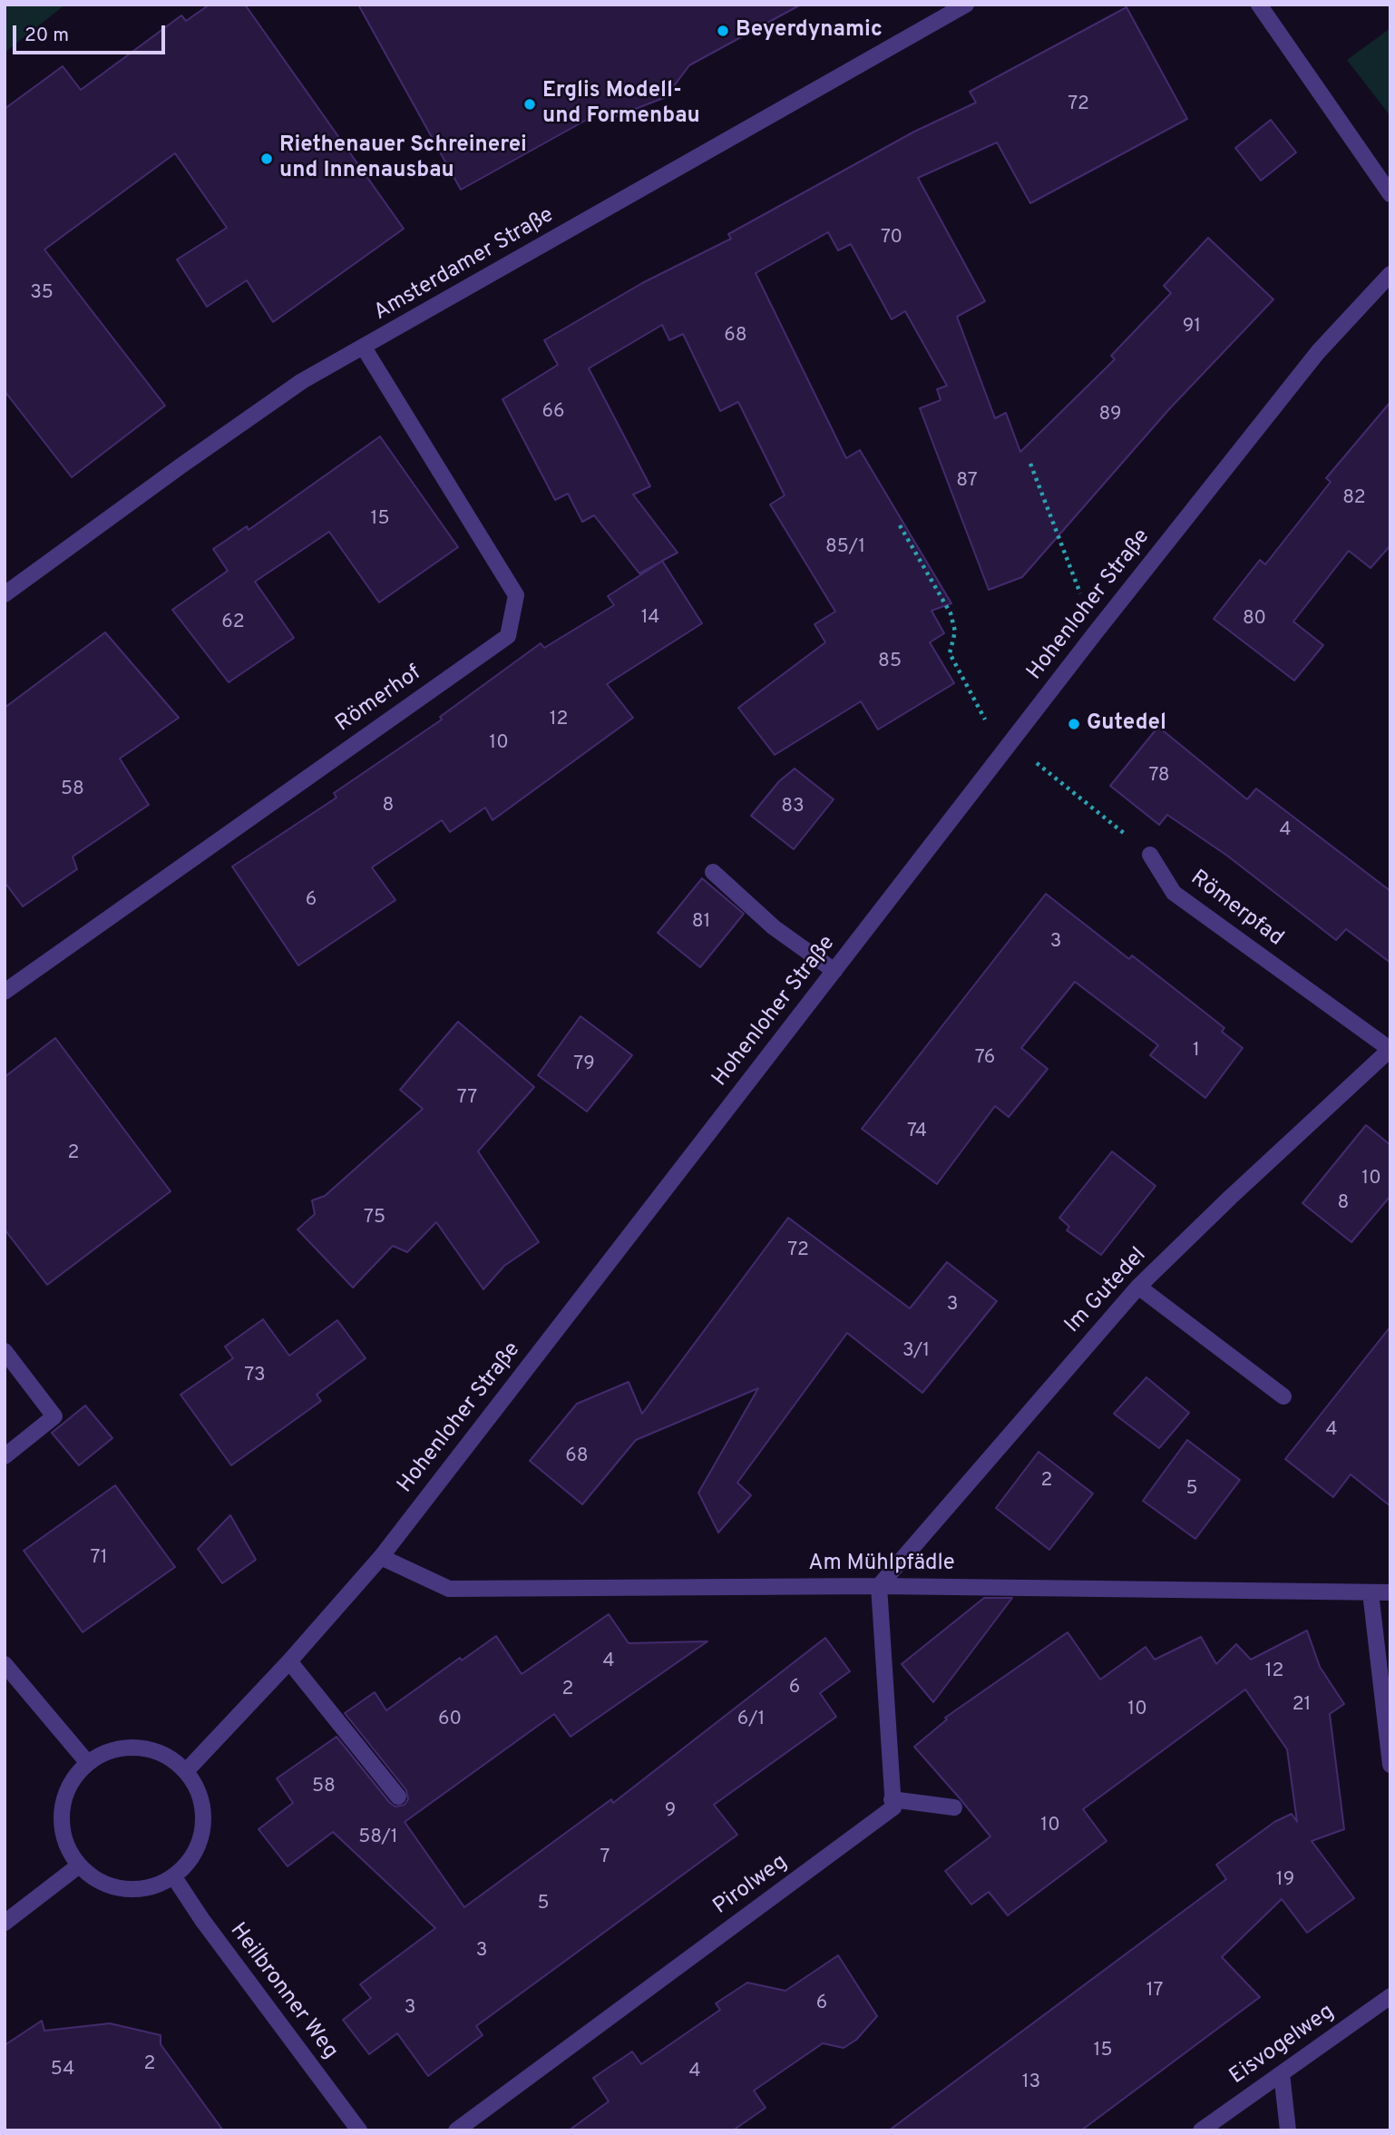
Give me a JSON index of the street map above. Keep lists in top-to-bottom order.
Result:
{
  "streets": {
    "street": [
      "Amsterdamer Straße",
      "Hohenloher Straße",
      "Römerhof",
      "Römerpfad",
      "Im Gutedel",
      "Am Mühlpfädle",
      "Pirolweg",
      "Heilbronner Weg",
      "Eisvogelweg"
    ]
  },
  "crossings": [
    ["Amsterdamer Straße", "Römerhof"],
    ["Hohenloher Straße", "Am Mühlpfädle"],
    ["Hohenloher Straße", "Heilbronner Weg"],
    ["Römerpfad", "Im Gutedel"],
    ["Im Gutedel", "Am Mühlpfädle"]
  ],
  "places": [
    "Beyerdynamic",
    "Erglis Modell- und Formenbau",
    "Riethenauer Schreinerei und Innenausbau",
    "Gutedel"
  ],
  "house_numbers": [
    "72",
    "70",
    "35",
    "91",
    "68",
    "66",
    "89",
    "87",
    "82",
    "15",
    "85/1",
    "14",
    "80",
    "62",
    "85",
    "12",
    "10",
    "78",
    "58",
    "8",
    "83",
    "4",
    "6",
    "81",
    "3",
    "1",
    "76",
    "79",
    "77",
    "74",
    "2",
    "10",
    "8",
    "75",
    "72",
    "3",
    "3/1",
    "73",
    "4",
    "68",
    "2",
    "5",
    "71",
    "4",
    "12",
    "6",
    "2",
    "21",
    "10",
    "60",
    "6/1",
    "58",
    "9",
    "10",
    "58/1",
    "7",
    "19",
    "5",
    "3",
    "17",
    "6",
    "3",
    "15",
    "2",
    "54",
    "4",
    "13"
  ],
  "scale_bar": "20 m"
}
